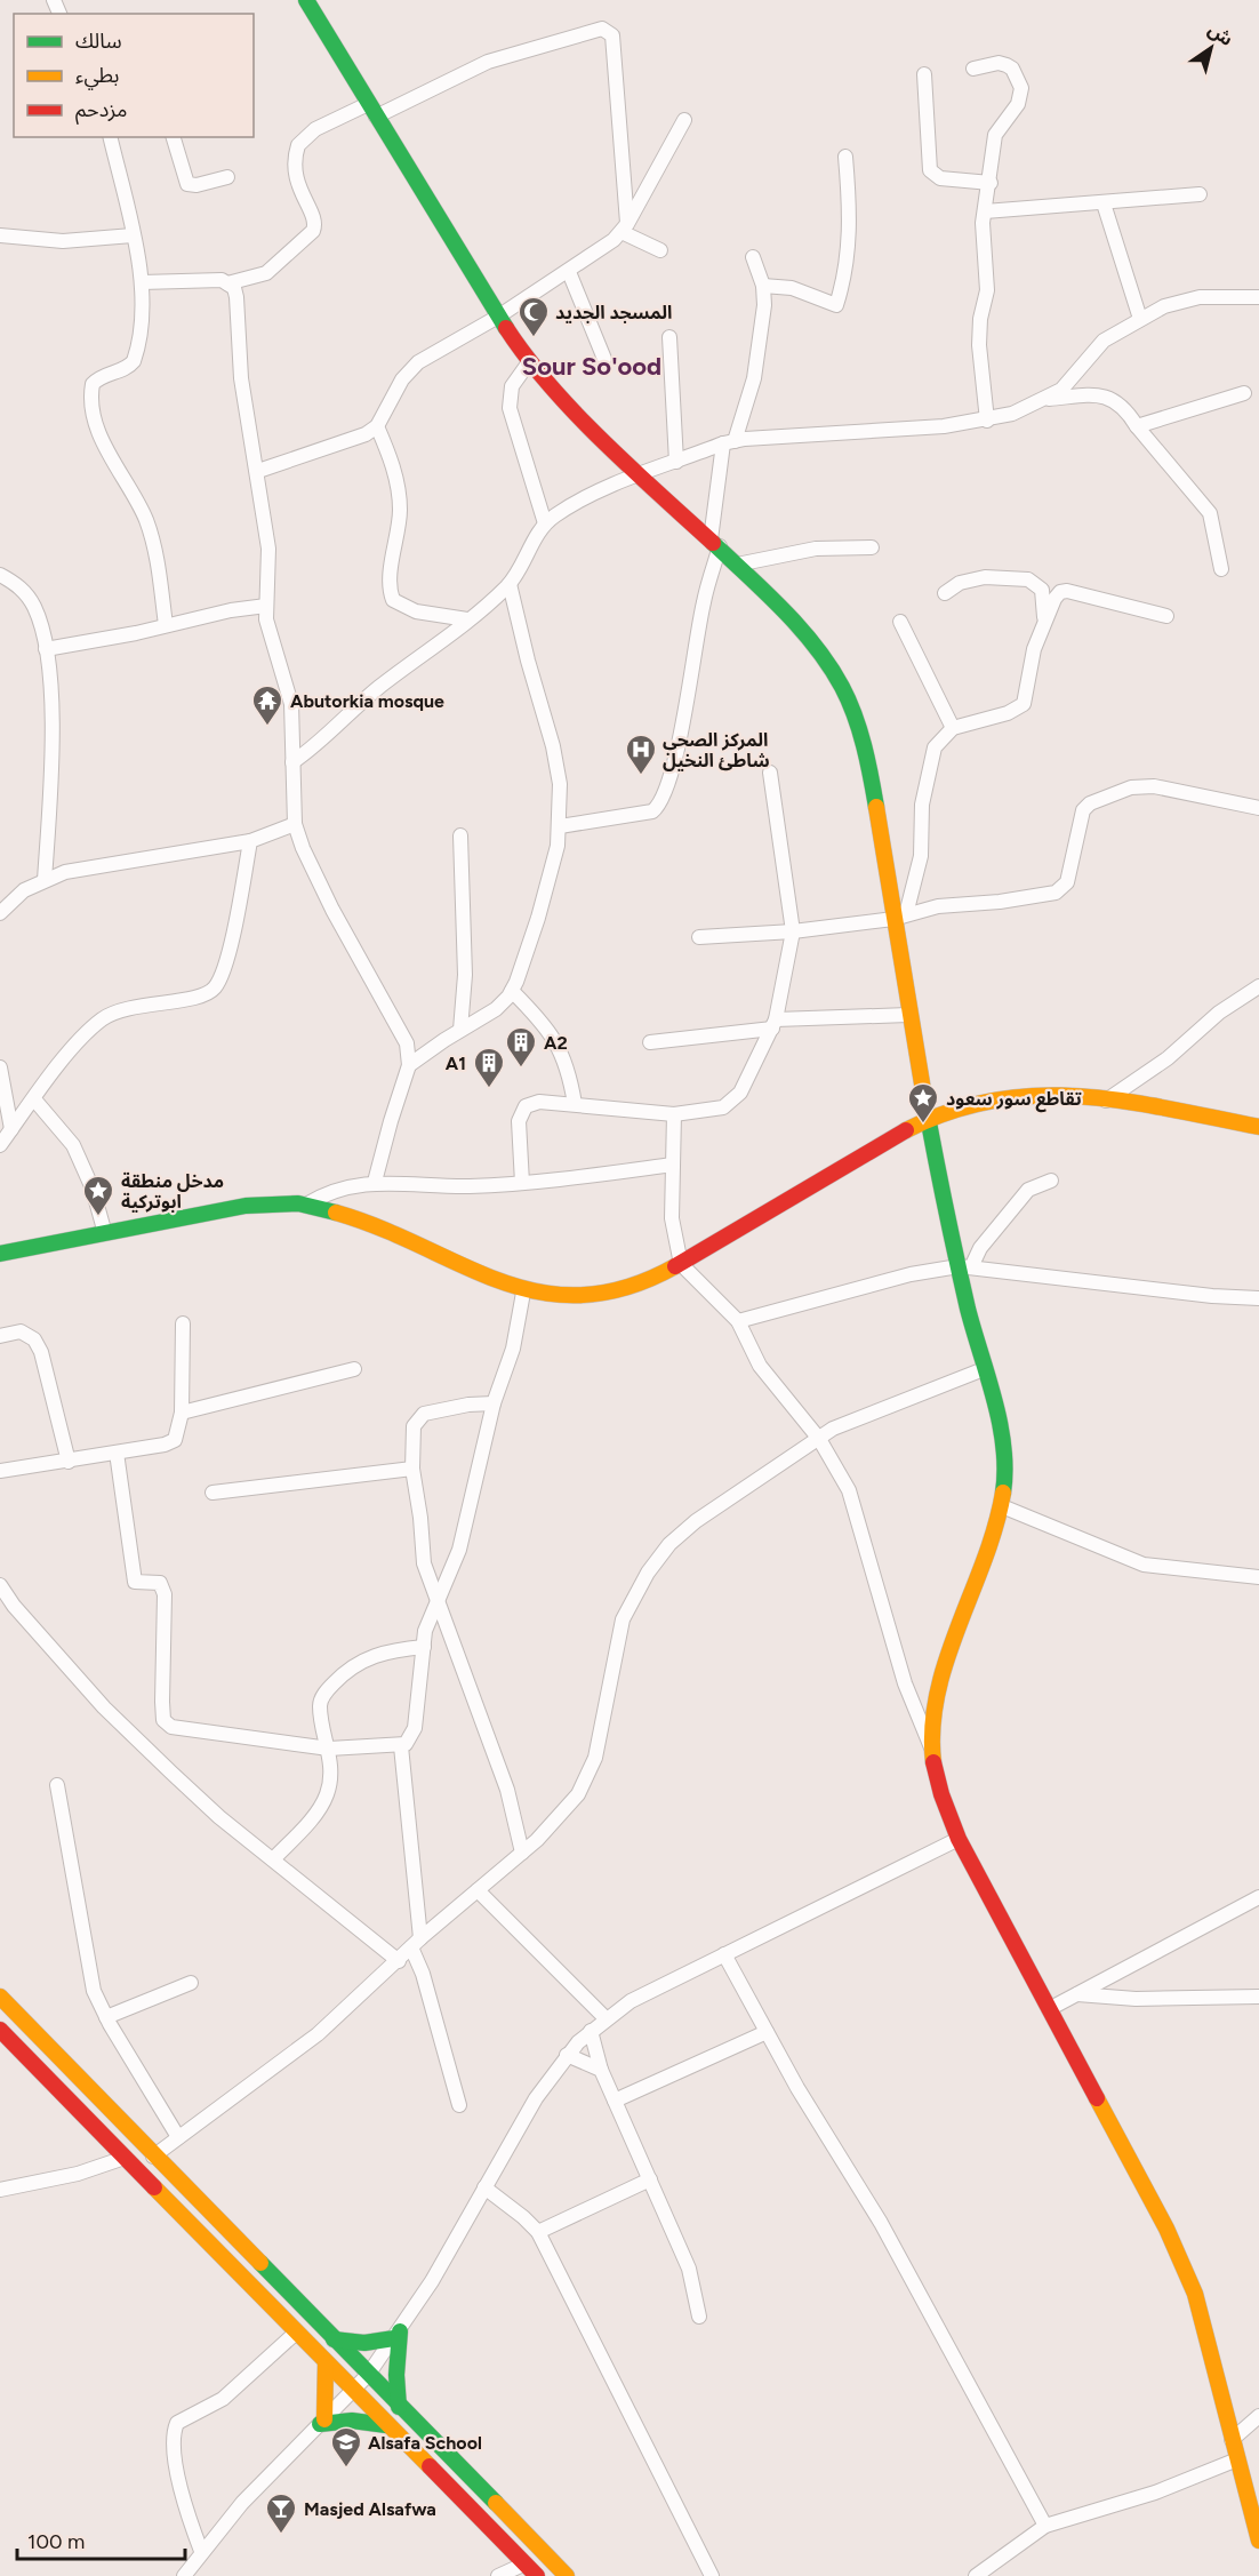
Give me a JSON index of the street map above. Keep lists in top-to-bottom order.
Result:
{
  "districts": ["Sour So'ood"],
  "places": {
    "mosque": ["المسجد الجديد"],
    "temple": ["Abutorkia mosque"],
    "hospital": ["المركز الصحي شاطئ النخيل"],
    "building": ["A2", "A1"],
    "place": ["تقاطع سور سعود", "مدخل منطقة ابوتركية"],
    "school or university": ["Alsafa School"],
    "bar": ["Masjed Alsafwa"]
  },
  "legend": ["سالك", "بطيء", "مزدحم"],
  "scale_bar": "100 m",
  "north": "top right"
}
